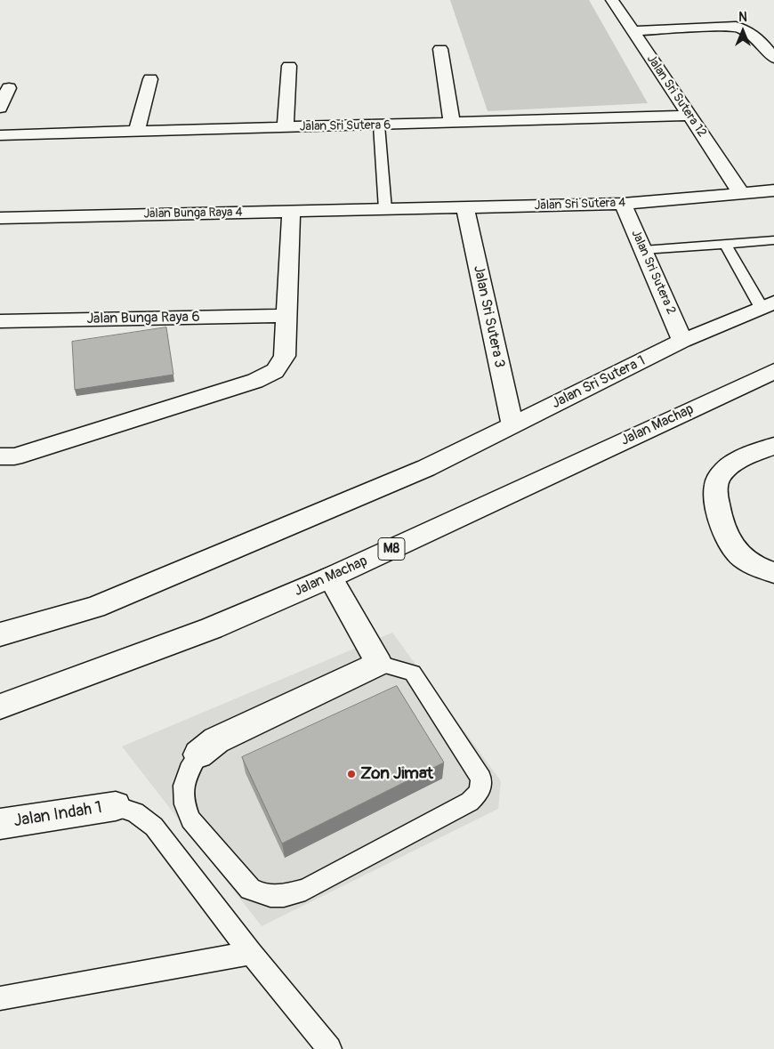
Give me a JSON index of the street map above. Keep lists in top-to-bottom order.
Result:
{
  "streets": {
    "street": [
      "Jalan Sri Sutera 12",
      "Jalan Sri Sutera 6",
      "Jalan Sri Sutera 4",
      "Jalan Bunga Raya 4",
      "Jalan Sri Sutera 2",
      "Jalan Sri Sutera 3",
      "Jalan Bunga Raya 6",
      "Jalan Sri Sutera 1",
      "Jalan Machap",
      "M8",
      "Jalan Indah 1"
    ]
  },
  "crossings": [
    ["Jalan Sri Sutera 12", "Jalan Sri Sutera 6"],
    ["Jalan Sri Sutera 12", "Jalan Sri Sutera 4"],
    ["Jalan Sri Sutera 4", "Jalan Bunga Raya 4"],
    ["Jalan Sri Sutera 4", "Jalan Sri Sutera 2"],
    ["Jalan Sri Sutera 4", "Jalan Sri Sutera 3"],
    ["Jalan Sri Sutera 2", "Jalan Sri Sutera 1"],
    ["Jalan Sri Sutera 3", "Jalan Sri Sutera 1"]
  ],
  "places": ["Zon Jimat"],
  "north": "top"
}
